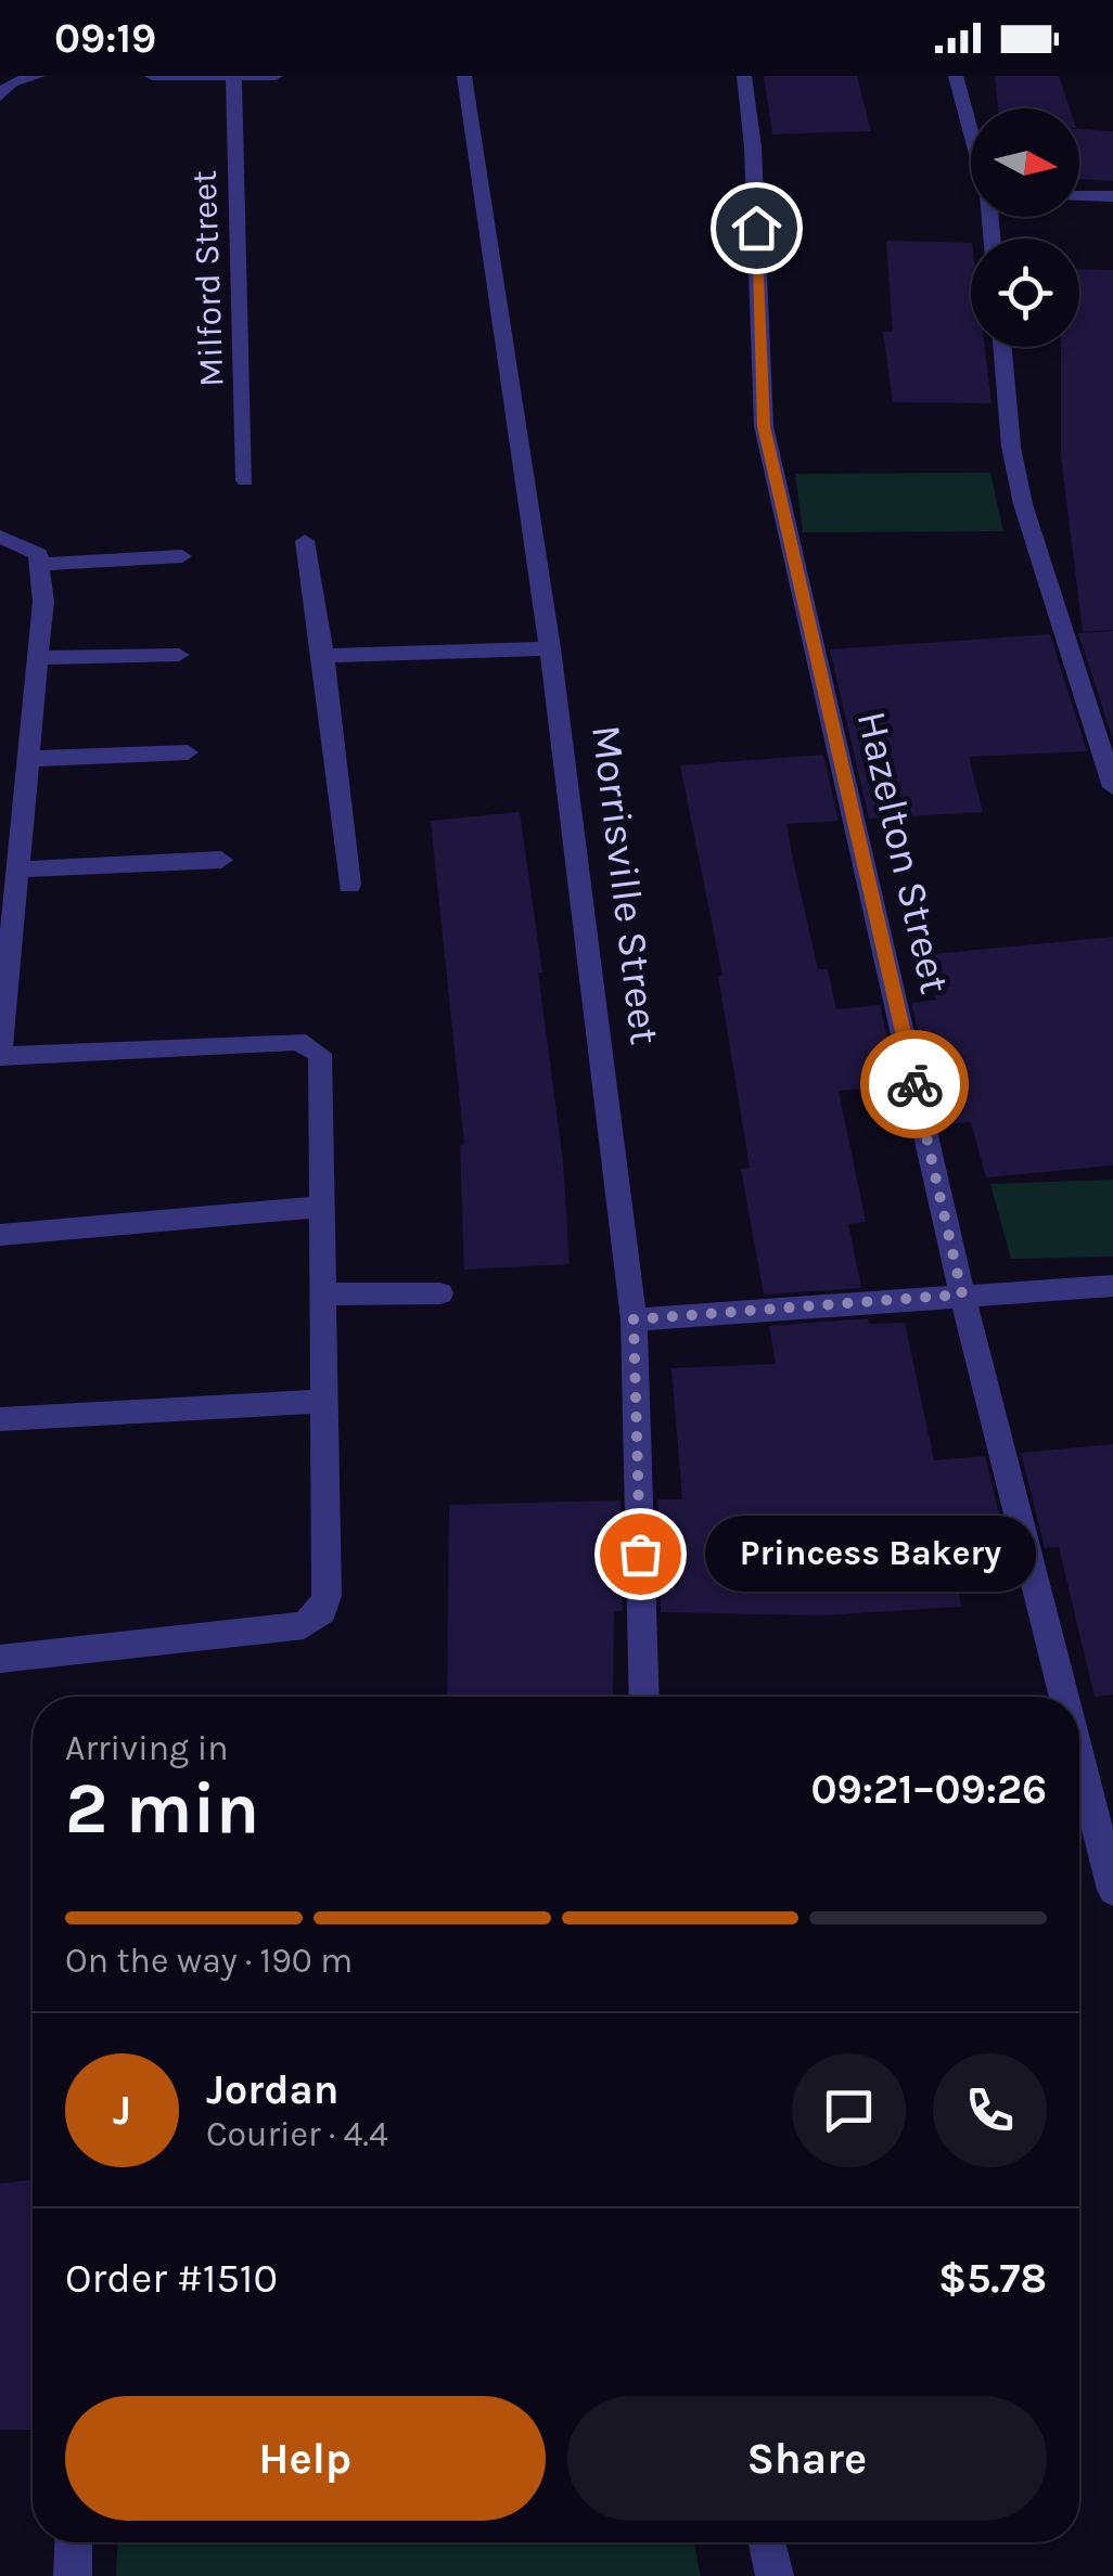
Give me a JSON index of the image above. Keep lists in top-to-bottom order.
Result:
{
  "streets": {
    "street": ["Milford Street", "Hazelton Street", "Morrisville Street"]
  },
  "places": ["Princess Bakery"],
  "north": "right",
  "page": {
    "status": "09:19",
    "bubble": "Princess Bakery",
    "heading": ["2 min", "Arriving in", "09:21–09:26"],
    "panel": [
      "Jordan",
      "Courier · 4.4",
      "Order #1510",
      "$5.78"
    ],
    "bar": "On the way · 190 m",
    "round": "J",
    "buttons": ["Help", "Share"]
  }
}
